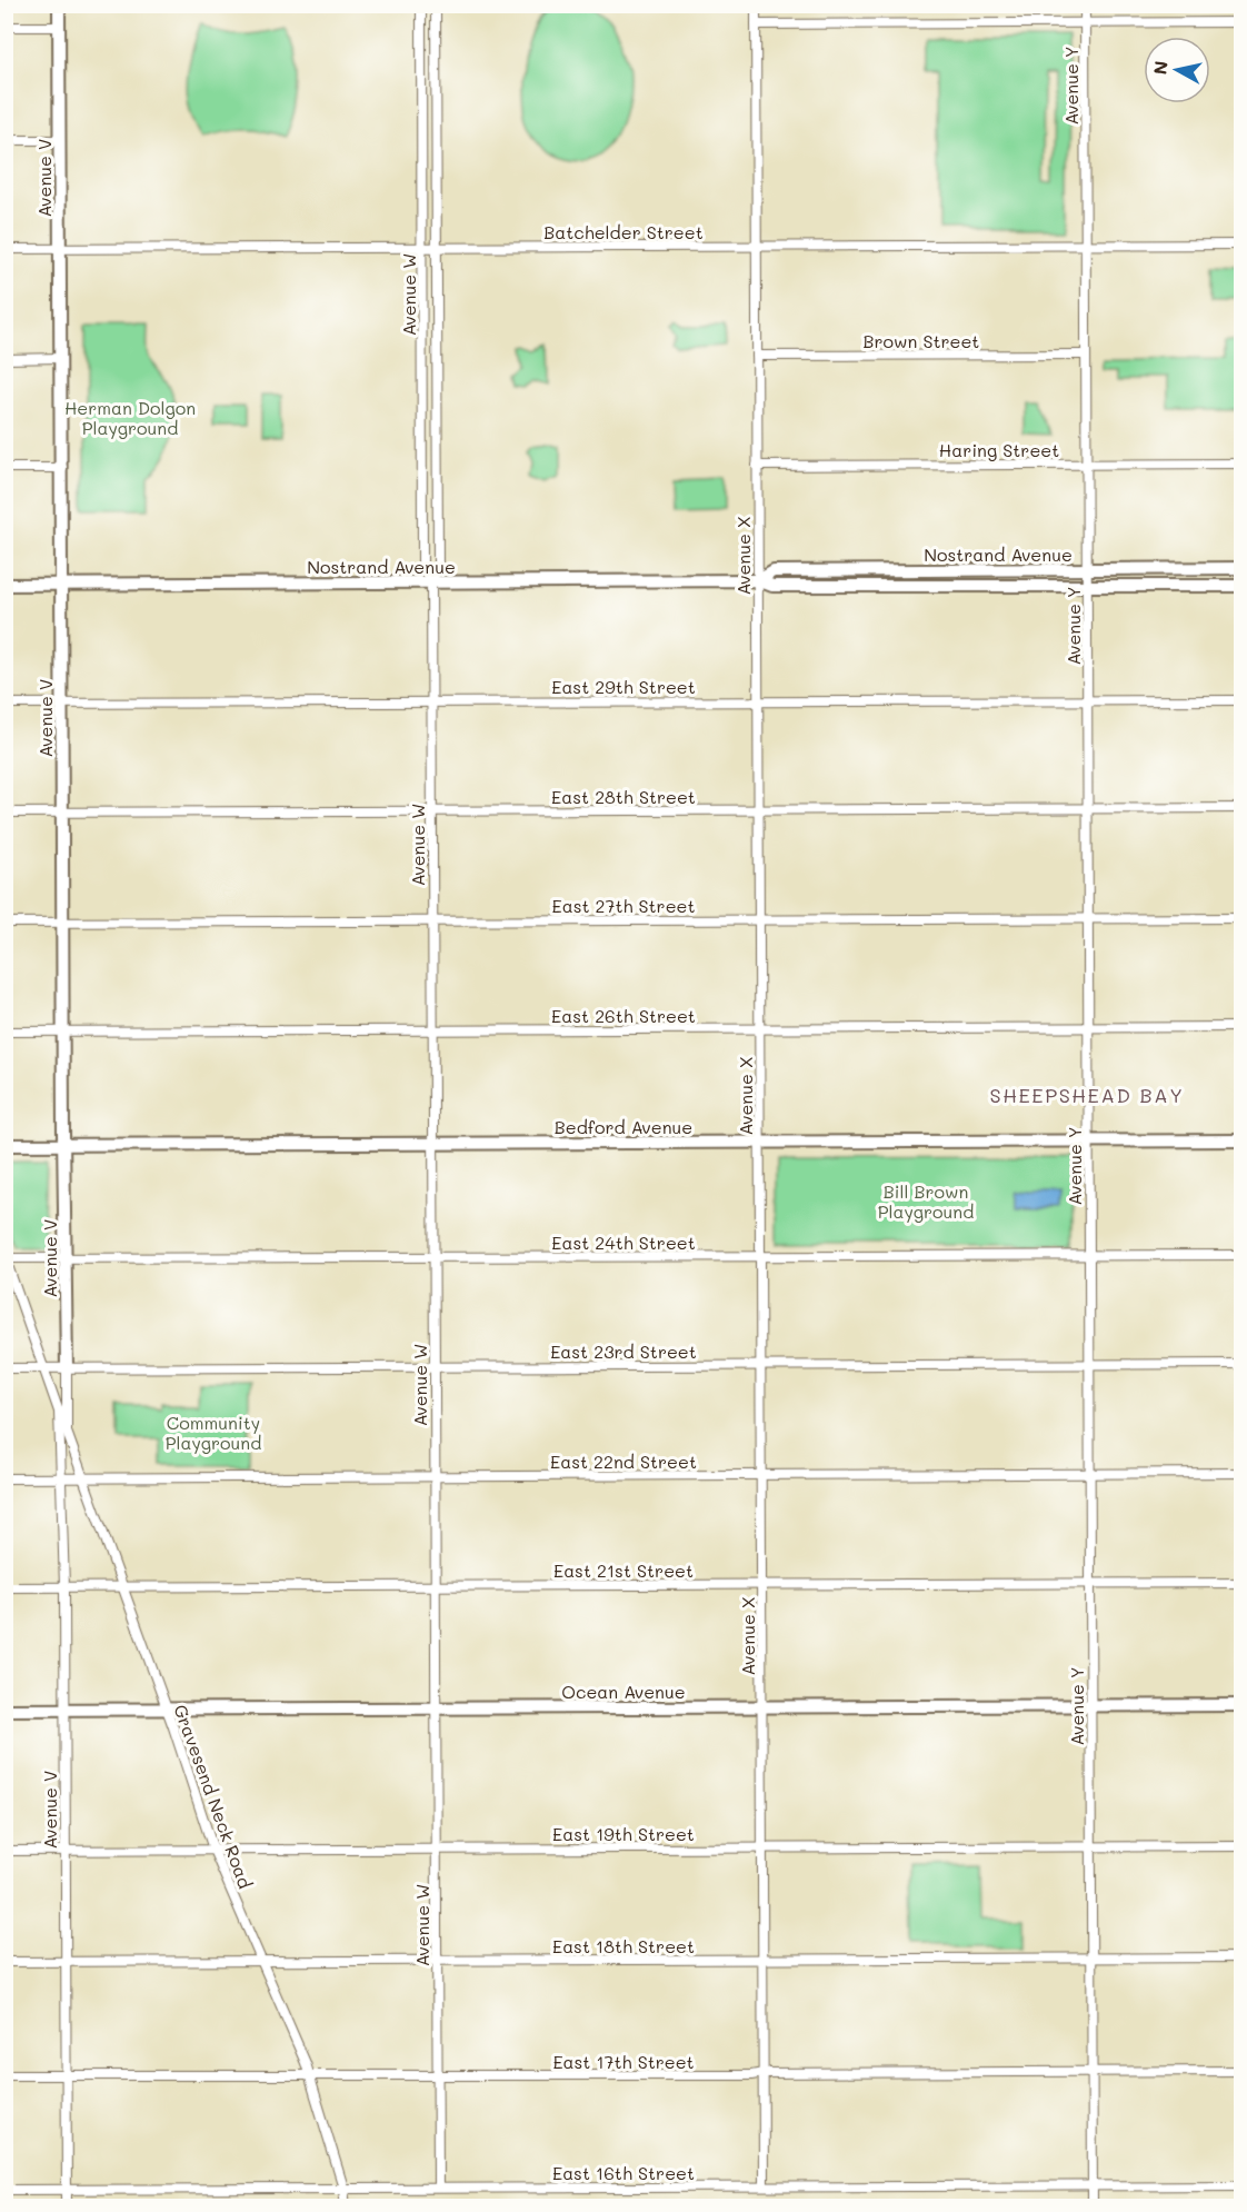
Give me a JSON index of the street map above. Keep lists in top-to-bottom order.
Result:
{
  "streets": {
    "main road": [
      "Avenue V",
      "Nostrand Avenue",
      "Bedford Avenue",
      "Ocean Avenue"
    ],
    "street": [
      "Avenue Y",
      "Batchelder Street",
      "Avenue W",
      "Brown Street",
      "Haring Street",
      "Avenue X",
      "East 29th Street",
      "East 28th Street",
      "East 27th Street",
      "East 26th Street",
      "East 24th Street",
      "East 23rd Street",
      "East 22nd Street",
      "East 21st Street",
      "Gravesend Neck Road",
      "East 19th Street",
      "East 18th Street",
      "East 17th Street",
      "East 16th Street"
    ]
  },
  "crossings": [
    ["Avenue Y", "Batchelder Street"],
    ["Avenue Y", "Brown Street"],
    ["Avenue Y", "Haring Street"],
    ["Avenue Y", "Nostrand Avenue"],
    ["Avenue Y", "East 29th Street"],
    ["Avenue Y", "East 28th Street"],
    ["Avenue Y", "East 27th Street"],
    ["Avenue Y", "East 26th Street"],
    ["Avenue Y", "Bedford Avenue"],
    ["Avenue Y", "East 24th Street"],
    ["Avenue Y", "East 23rd Street"],
    ["Avenue Y", "East 22nd Street"],
    ["Avenue Y", "East 21st Street"],
    ["Avenue Y", "Ocean Avenue"],
    ["Avenue Y", "East 19th Street"],
    ["Avenue Y", "East 18th Street"],
    ["Avenue Y", "East 17th Street"],
    ["Avenue Y", "East 16th Street"],
    ["Avenue V", "Batchelder Street"],
    ["Avenue V", "Nostrand Avenue"],
    ["Avenue V", "East 29th Street"],
    ["Avenue V", "East 28th Street"],
    ["Avenue V", "East 27th Street"],
    ["Avenue V", "East 26th Street"],
    ["Avenue V", "Bedford Avenue"],
    ["Avenue V", "East 24th Street"],
    ["Avenue V", "East 23rd Street"],
    ["Avenue V", "East 22nd Street"],
    ["Avenue V", "East 21st Street"],
    ["Avenue V", "Ocean Avenue"],
    ["Avenue V", "Gravesend Neck Road"],
    ["Avenue V", "East 19th Street"],
    ["Avenue V", "East 18th Street"],
    ["Avenue V", "East 17th Street"],
    ["Avenue V", "East 16th Street"],
    ["Batchelder Street", "Avenue W"],
    ["Batchelder Street", "Avenue X"],
    ["Avenue W", "Nostrand Avenue"],
    ["Avenue W", "East 29th Street"],
    ["Avenue W", "East 28th Street"],
    ["Avenue W", "East 27th Street"],
    ["Avenue W", "East 26th Street"],
    ["Avenue W", "Bedford Avenue"],
    ["Avenue W", "East 24th Street"],
    ["Avenue W", "East 23rd Street"],
    ["Avenue W", "East 22nd Street"],
    ["Avenue W", "East 21st Street"],
    ["Avenue W", "Ocean Avenue"],
    ["Avenue W", "East 19th Street"],
    ["Avenue W", "East 18th Street"],
    ["Avenue W", "East 17th Street"],
    ["Avenue W", "East 16th Street"],
    ["Brown Street", "Avenue X"],
    ["Haring Street", "Avenue X"],
    ["Nostrand Avenue", "Avenue X"],
    ["Avenue X", "East 29th Street"],
    ["Avenue X", "East 28th Street"],
    ["Avenue X", "East 27th Street"],
    ["Avenue X", "East 26th Street"],
    ["Avenue X", "Bedford Avenue"],
    ["Avenue X", "East 24th Street"],
    ["Avenue X", "East 23rd Street"],
    ["Avenue X", "East 22nd Street"],
    ["Avenue X", "East 21st Street"],
    ["Avenue X", "Ocean Avenue"],
    ["Avenue X", "East 19th Street"],
    ["Avenue X", "East 18th Street"],
    ["Avenue X", "East 17th Street"],
    ["Avenue X", "East 16th Street"],
    ["East 22nd Street", "Gravesend Neck Road"],
    ["East 21st Street", "Gravesend Neck Road"],
    ["Ocean Avenue", "Gravesend Neck Road"],
    ["Gravesend Neck Road", "East 19th Street"],
    ["Gravesend Neck Road", "East 18th Street"],
    ["Gravesend Neck Road", "East 17th Street"],
    ["Gravesend Neck Road", "East 16th Street"]
  ],
  "districts": ["SHEEPSHEAD BAY"],
  "parks": ["Herman Dolgon Playground", "Bill Brown Playground", "Community Playground"],
  "north": "left"
}
